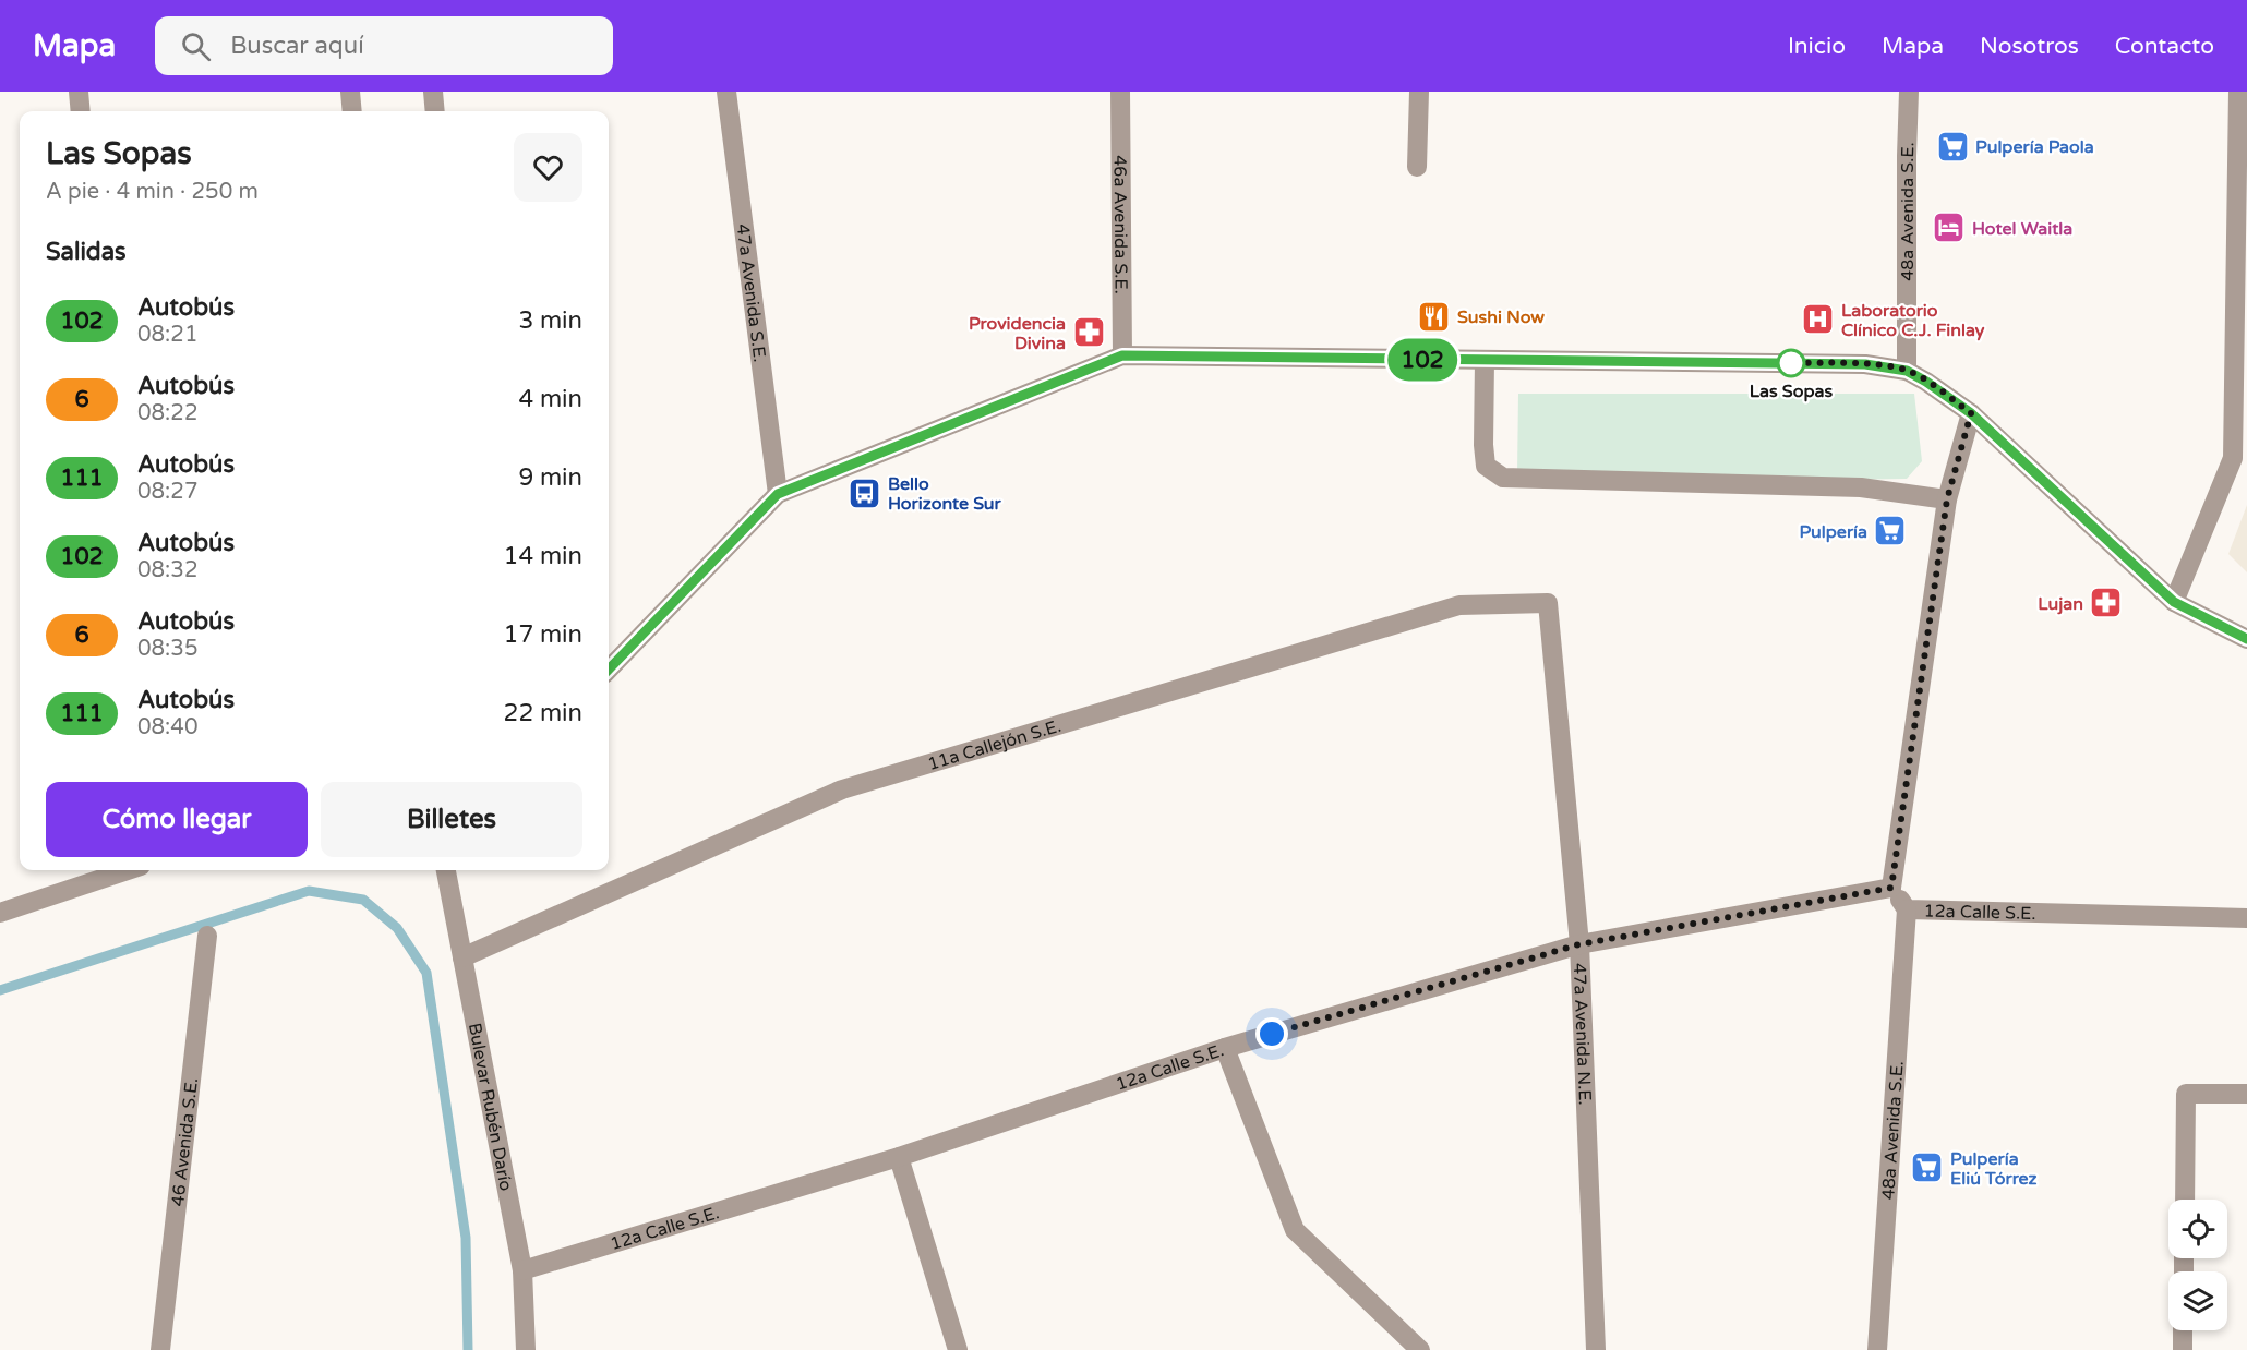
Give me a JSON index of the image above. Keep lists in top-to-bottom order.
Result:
{
  "streets": {
    "street": [
      "48a Avenida S.E.",
      "46a Avenida S.E.",
      "47a Avenida S.E.",
      "11a Callejón S.E.",
      "12a Calle S.E.",
      "47a Avenida N.E.",
      "Bulevar Rubén Darío",
      "46 Avenida S.E."
    ]
  },
  "crossings": [
    ["48a Avenida S.E.", "12a Calle S.E."],
    ["11a Callejón S.E.", "47a Avenida N.E."],
    ["11a Callejón S.E.", "Bulevar Rubén Darío"],
    ["12a Calle S.E.", "47a Avenida N.E."],
    ["12a Calle S.E.", "Bulevar Rubén Darío"]
  ],
  "places": {
    "supermarket": ["Pulpería Paola", "Pulpería", "Pulpería Eliú Tórrez"],
    "hotel": ["Hotel Waitla"],
    "restaurant": ["Sushi Now"],
    "hospital": ["Laboratorio Clínico C.J. Finlay"],
    "pharmacy": ["Providencia Divina", "Lujan"],
    "other": ["Las Sopas"],
    "bus stop": ["Bello Horizonte Sur"]
  },
  "lines": ["bus line 102"],
  "page": {
    "header": "Mapa",
    "search": "Buscar aquí",
    "nav": [
      "Inicio",
      "Mapa",
      "Nosotros",
      "Contacto"
    ],
    "on_map": "102",
    "heading": [
      ["Las Sopas", "A pie · 4 min · 250 m"],
      "Salidas"
    ],
    "list": [
      {
        "mark": "102",
        "name": "Autobús",
        "note": "08:21",
        "value": "3 min"
      },
      {
        "mark": "6",
        "name": "Autobús",
        "note": "08:22",
        "value": "4 min"
      },
      {
        "mark": "111",
        "name": "Autobús",
        "note": "08:27",
        "value": "9 min"
      },
      {
        "mark": "102",
        "name": "Autobús",
        "note": "08:32",
        "value": "14 min"
      },
      {
        "mark": "6",
        "name": "Autobús",
        "note": "08:35",
        "value": "17 min"
      },
      {
        "mark": "111",
        "name": "Autobús",
        "note": "08:40",
        "value": "22 min"
      }
    ],
    "buttons": ["Cómo llegar", "Billetes"]
  }
}
